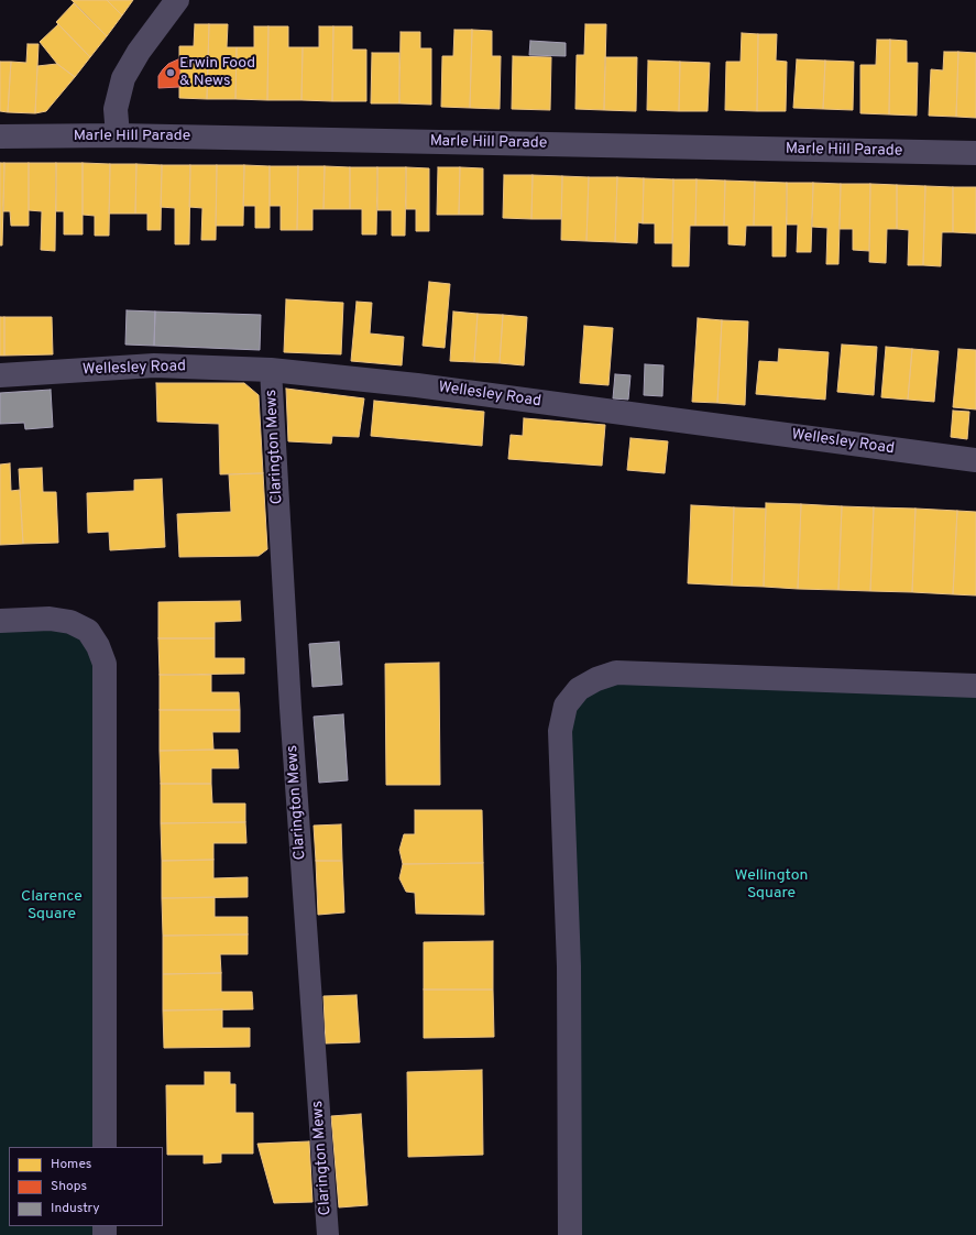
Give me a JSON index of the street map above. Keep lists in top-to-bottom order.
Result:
{
  "streets": {
    "street": ["Marle Hill Parade", "Wellesley Road"],
    "lane": ["Clarington Mews"]
  },
  "crossings": [
    ["Wellesley Road", "Clarington Mews"]
  ],
  "parks": ["Wellington Square", "Clarence Square"],
  "places": ["Erwin Food & News"],
  "legend": ["Homes", "Shops", "Industry"]
}
